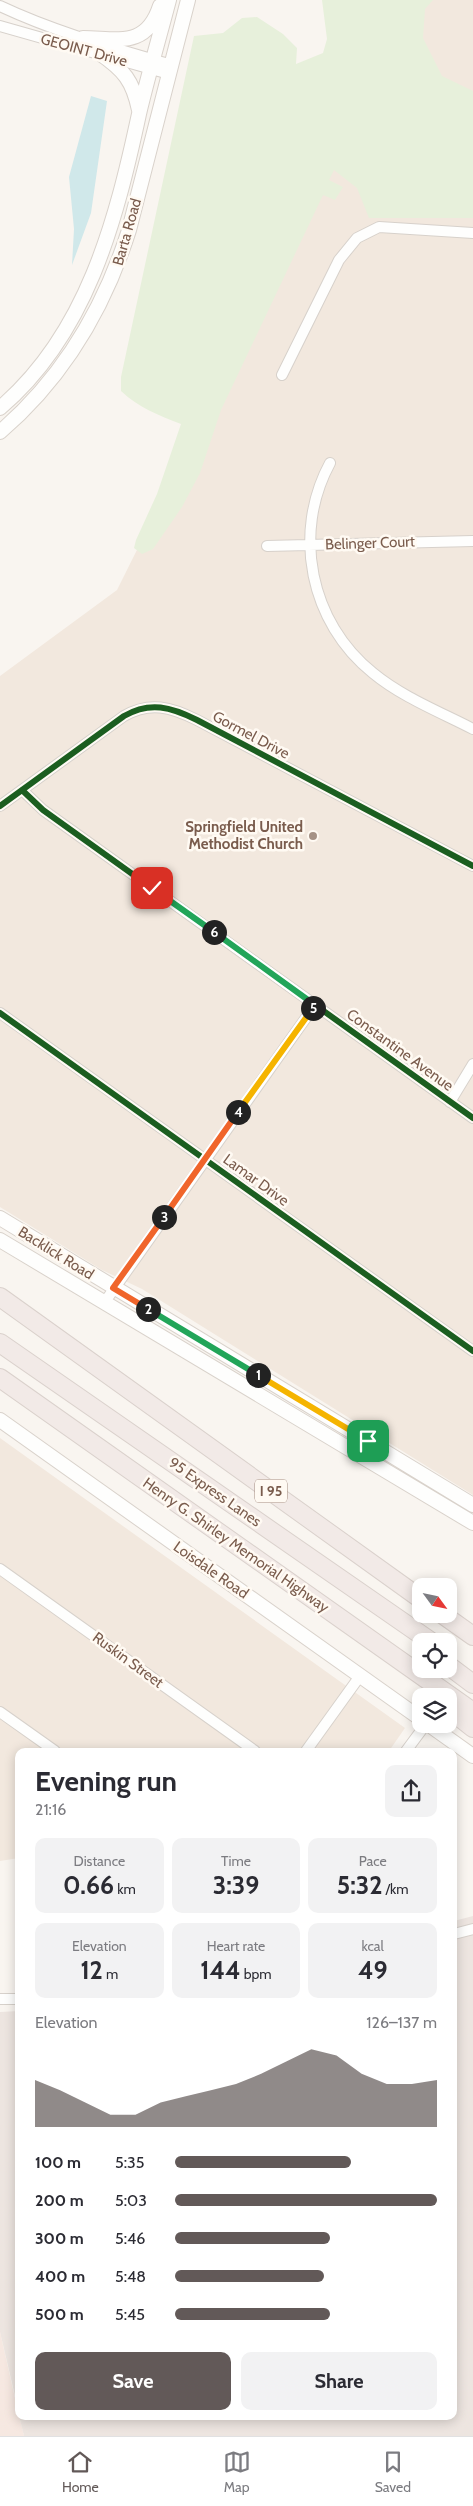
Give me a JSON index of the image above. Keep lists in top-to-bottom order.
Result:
{
  "streets": {
    "highway": ["I 95", "95 Express Lanes", "Henry G. Shirley Memorial Highway"],
    "main road": ["Barta Road", "Backlick Road", "Loisdale Road"],
    "street": [
      "GEOINT Drive",
      "Belinger Court",
      "Gormel Drive",
      "Constantine Avenue",
      "Lamar Drive",
      "Ruskin Street"
    ]
  },
  "crossings": [
    ["GEOINT Drive", "Barta Road"],
    ["Gormel Drive", "Constantine Avenue"]
  ],
  "places": ["Springfield United Methodist Church"],
  "north": "bottom right",
  "page": {
    "pins": [
      "6",
      "5",
      "4",
      "3",
      "2",
      "1"
    ],
    "heading": ["Evening run", "21:16"],
    "stats": [
      ["Distance", "0.66 km"],
      ["Time", "3:39"],
      ["Pace", "5:32 /km"],
      ["Elevation", "12 m"],
      ["Heart rate", "144 bpm"],
      ["kcal", "49"]
    ],
    "chart": ["Elevation", "126–137 m"],
    "list": [
      {
        "name": "100 m",
        "note": "5:35"
      },
      {
        "name": "200 m",
        "note": "5:03"
      },
      {
        "name": "300 m",
        "note": "5:46"
      },
      {
        "name": "400 m",
        "note": "5:48"
      },
      {
        "name": "500 m",
        "note": "5:45"
      }
    ],
    "buttons": ["Save", "Share"],
    "tabs": ["Home", "Map", "Saved"]
  }
}
